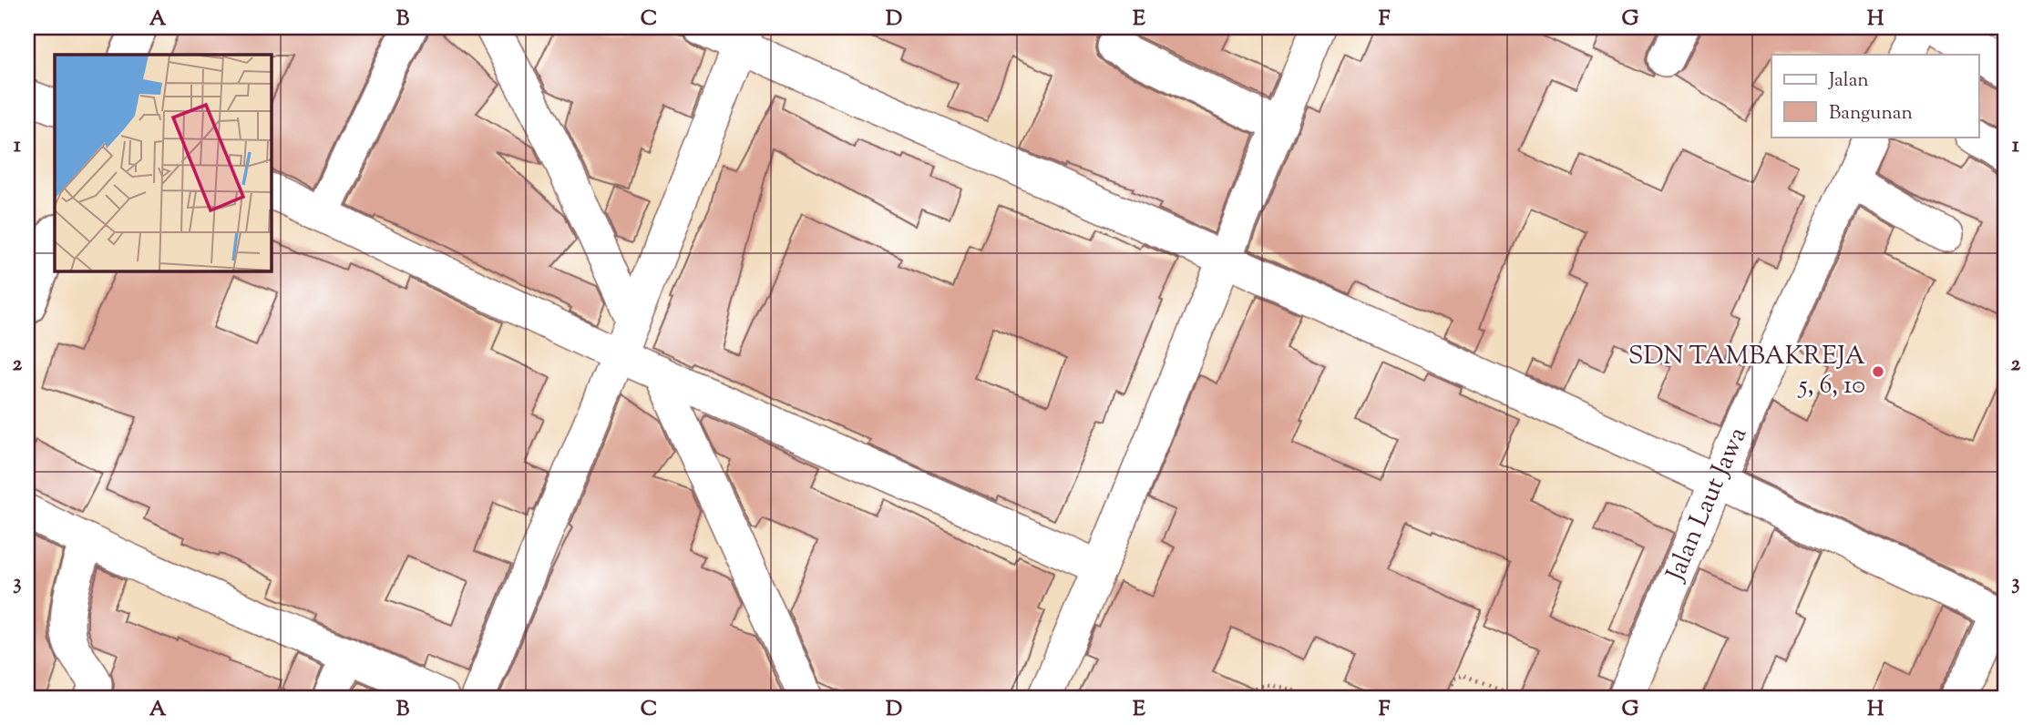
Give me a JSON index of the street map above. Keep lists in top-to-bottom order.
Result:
{
  "streets": {
    "street": ["Jalan Laut Jawa"]
  },
  "places": ["SDN TAMBAKREJA 5, 6, 10"],
  "legend": ["Jalan", "Bangunan"],
  "grid": {
    "columns": [
      "A",
      "B",
      "C",
      "D",
      "E",
      "F",
      "G",
      "H"
    ],
    "rows": ["1", "2", "3"]
  }
}
